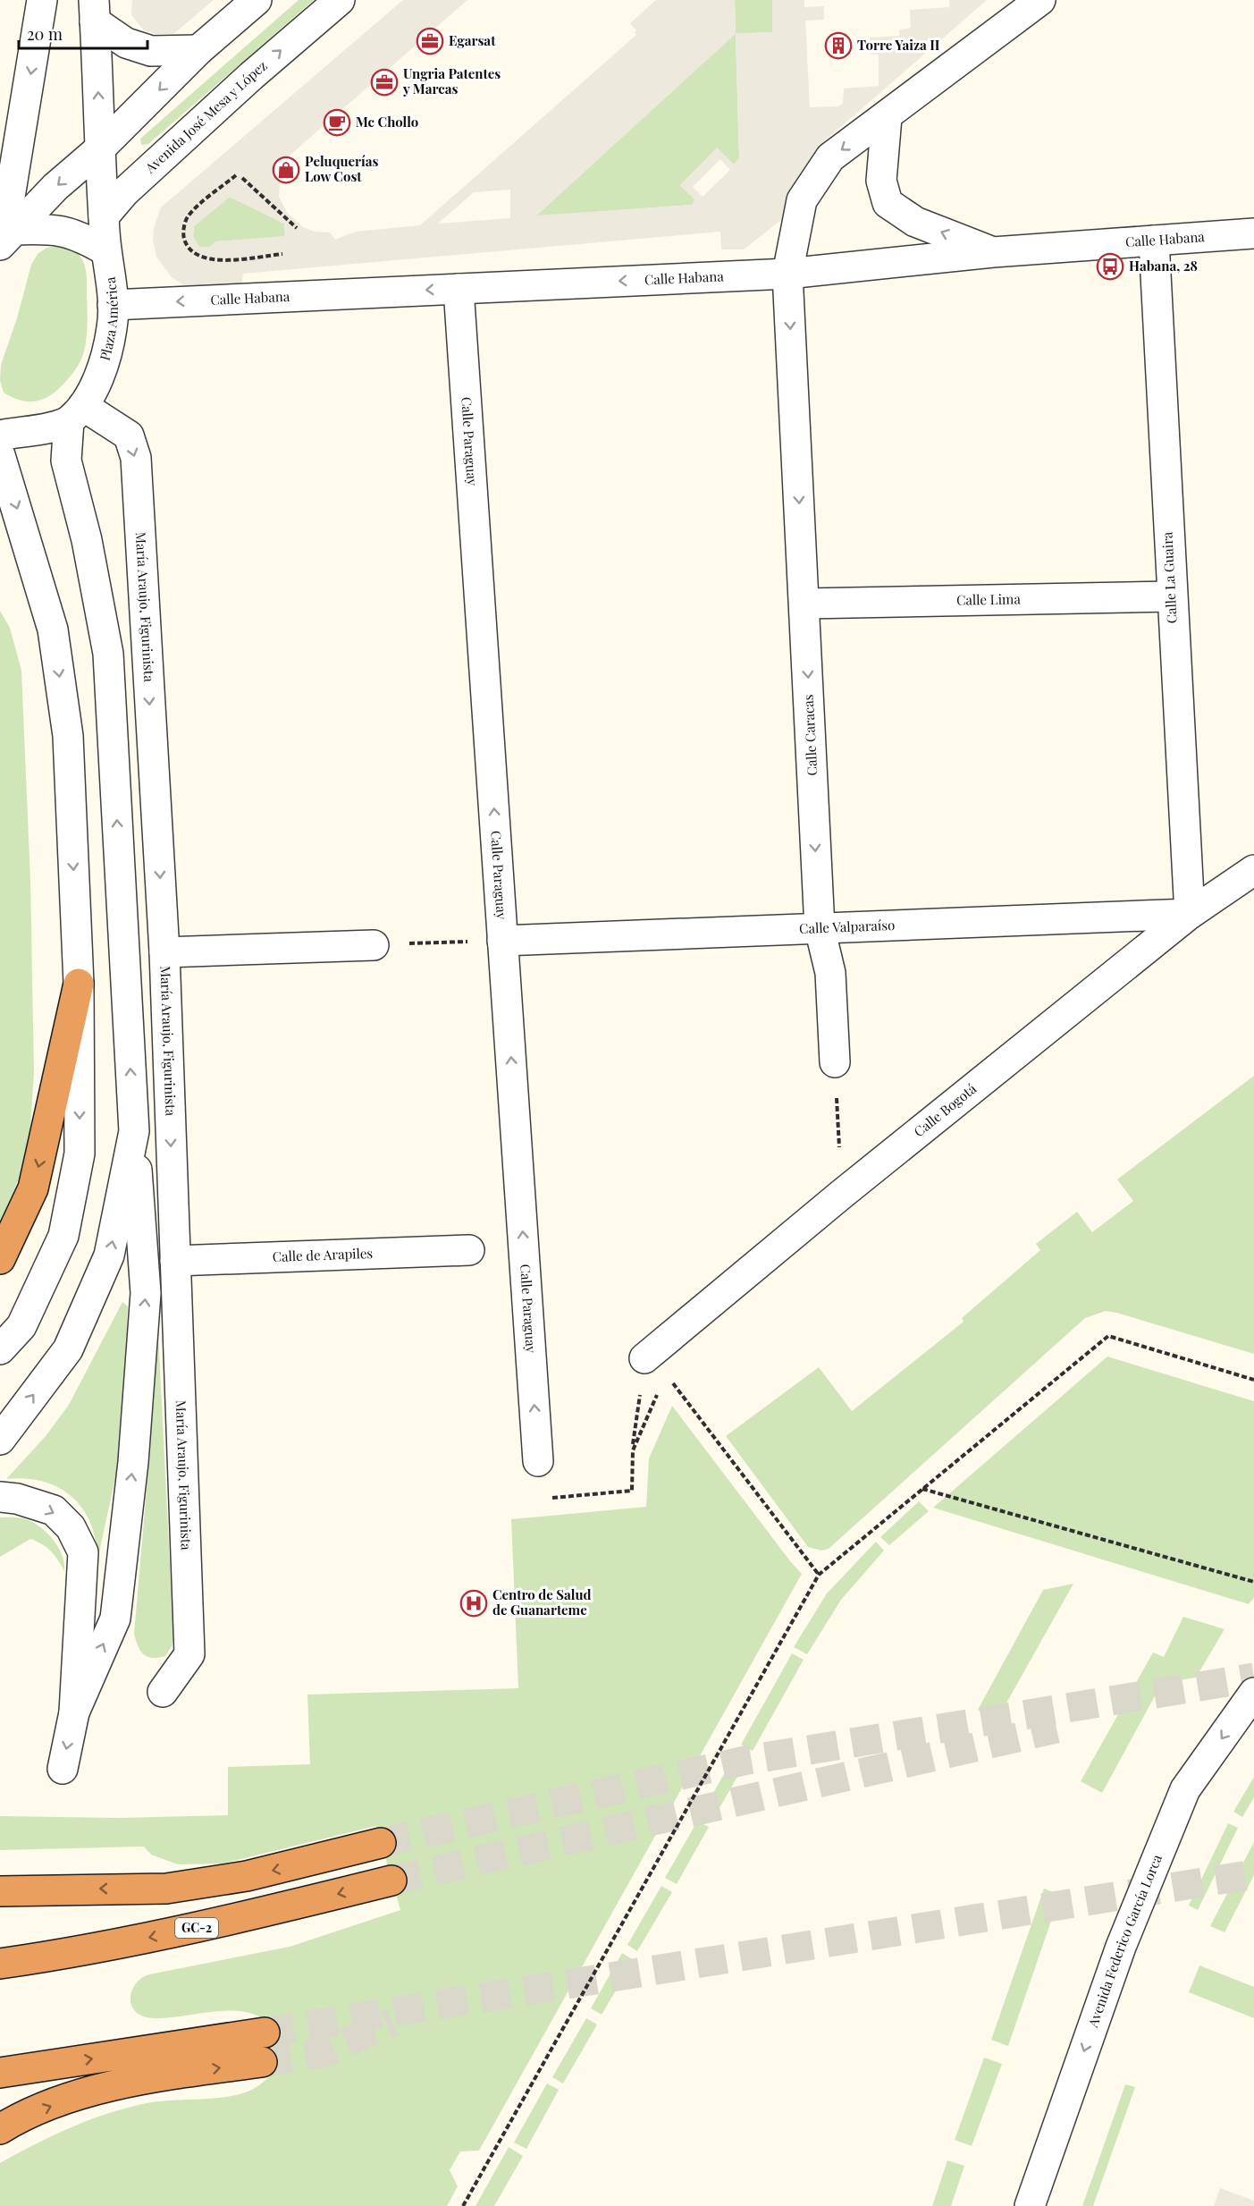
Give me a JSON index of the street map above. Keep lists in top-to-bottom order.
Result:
{
  "streets": {
    "highway": ["GC-2"],
    "street": [
      "Avenida José Mesa y López",
      "Calle Habana",
      "Plaza América",
      "Calle Paraguay",
      "Calle La Guaira",
      "Calle Lima",
      "María Araujo, Figurinista",
      "Calle Caracas",
      "Calle Valparaíso",
      "Calle Bogotá",
      "Calle de Arapiles",
      "Avenida Federico García Lorca"
    ]
  },
  "crossings": [
    ["Calle Habana", "Plaza América"],
    ["Calle Habana", "Calle Paraguay"],
    ["Calle Habana", "Calle La Guaira"],
    ["Calle Habana", "Calle Caracas"],
    ["Plaza América", "María Araujo, Figurinista"],
    ["Calle Paraguay", "Calle Valparaíso"],
    ["Calle La Guaira", "Calle Lima"],
    ["Calle La Guaira", "Calle Valparaíso"],
    ["Calle La Guaira", "Calle Bogotá"],
    ["Calle Lima", "Calle Caracas"],
    ["María Araujo, Figurinista", "Calle de Arapiles"],
    ["Calle Caracas", "Calle Valparaíso"],
    ["Calle Valparaíso", "Calle Bogotá"]
  ],
  "one_way": [
    "Calle Habana",
    "Calle Paraguay",
    "Calle Caracas",
    "Avenida Federico García Lorca"
  ],
  "places": {
    "office": ["Egarsat", "Ungria Patentes y Marcas"],
    "building": ["Torre Yaiza II"],
    "cafe": ["Mc Chollo"],
    "shop": ["Peluquerías Low Cost"],
    "bus stop": ["Habana, 28"],
    "hospital": ["Centro de Salud de Guanarteme"]
  },
  "scale_bar": "20 m"
}
